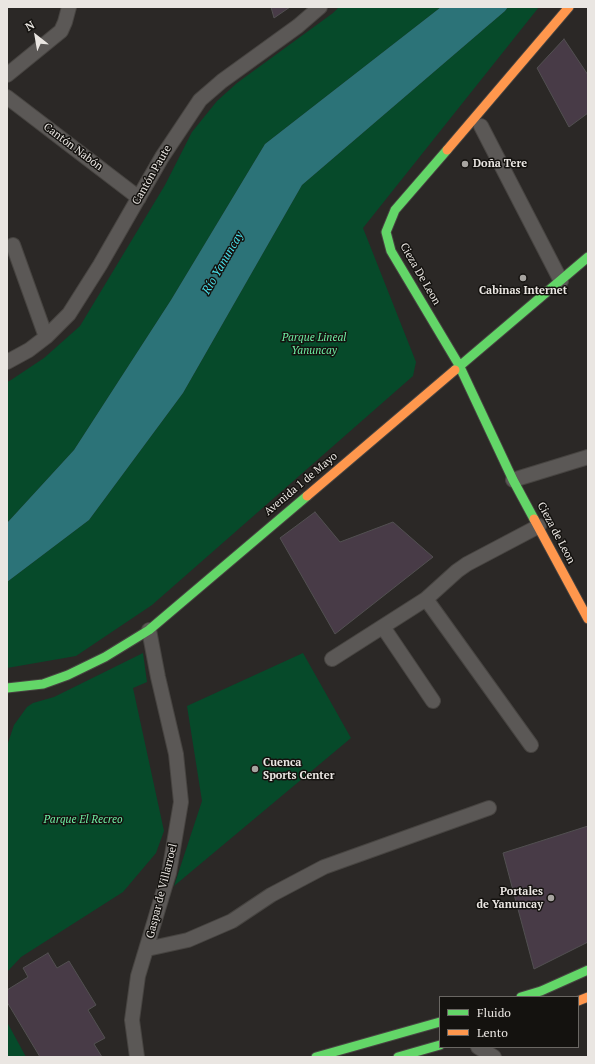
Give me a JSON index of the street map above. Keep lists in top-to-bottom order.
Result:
{
  "streets": {
    "main road": ["Cieza De Leon", "Avenida 1 de Mayo", "Cieza de Leon"],
    "street": ["Cantón Nabón", "Cantón Paute", "Gaspar de Villarroel"]
  },
  "crossings": [
    ["Cantón Nabón", "Cantón Paute"],
    ["Cieza De Leon", "Avenida 1 de Mayo"],
    ["Cieza De Leon", "Cieza de Leon"],
    ["Avenida 1 de Mayo", "Gaspar de Villarroel"]
  ],
  "water": ["Río Yanuncay"],
  "parks": ["Parque Lineal Yanuncay", "Parque El Recreo"],
  "places": [
    "Doña Tere",
    "Cabinas Internet",
    "Cuenca Sports Center",
    "Portales de Yanuncay"
  ],
  "legend": ["Fluido", "Lento"],
  "north": "top left"
}
